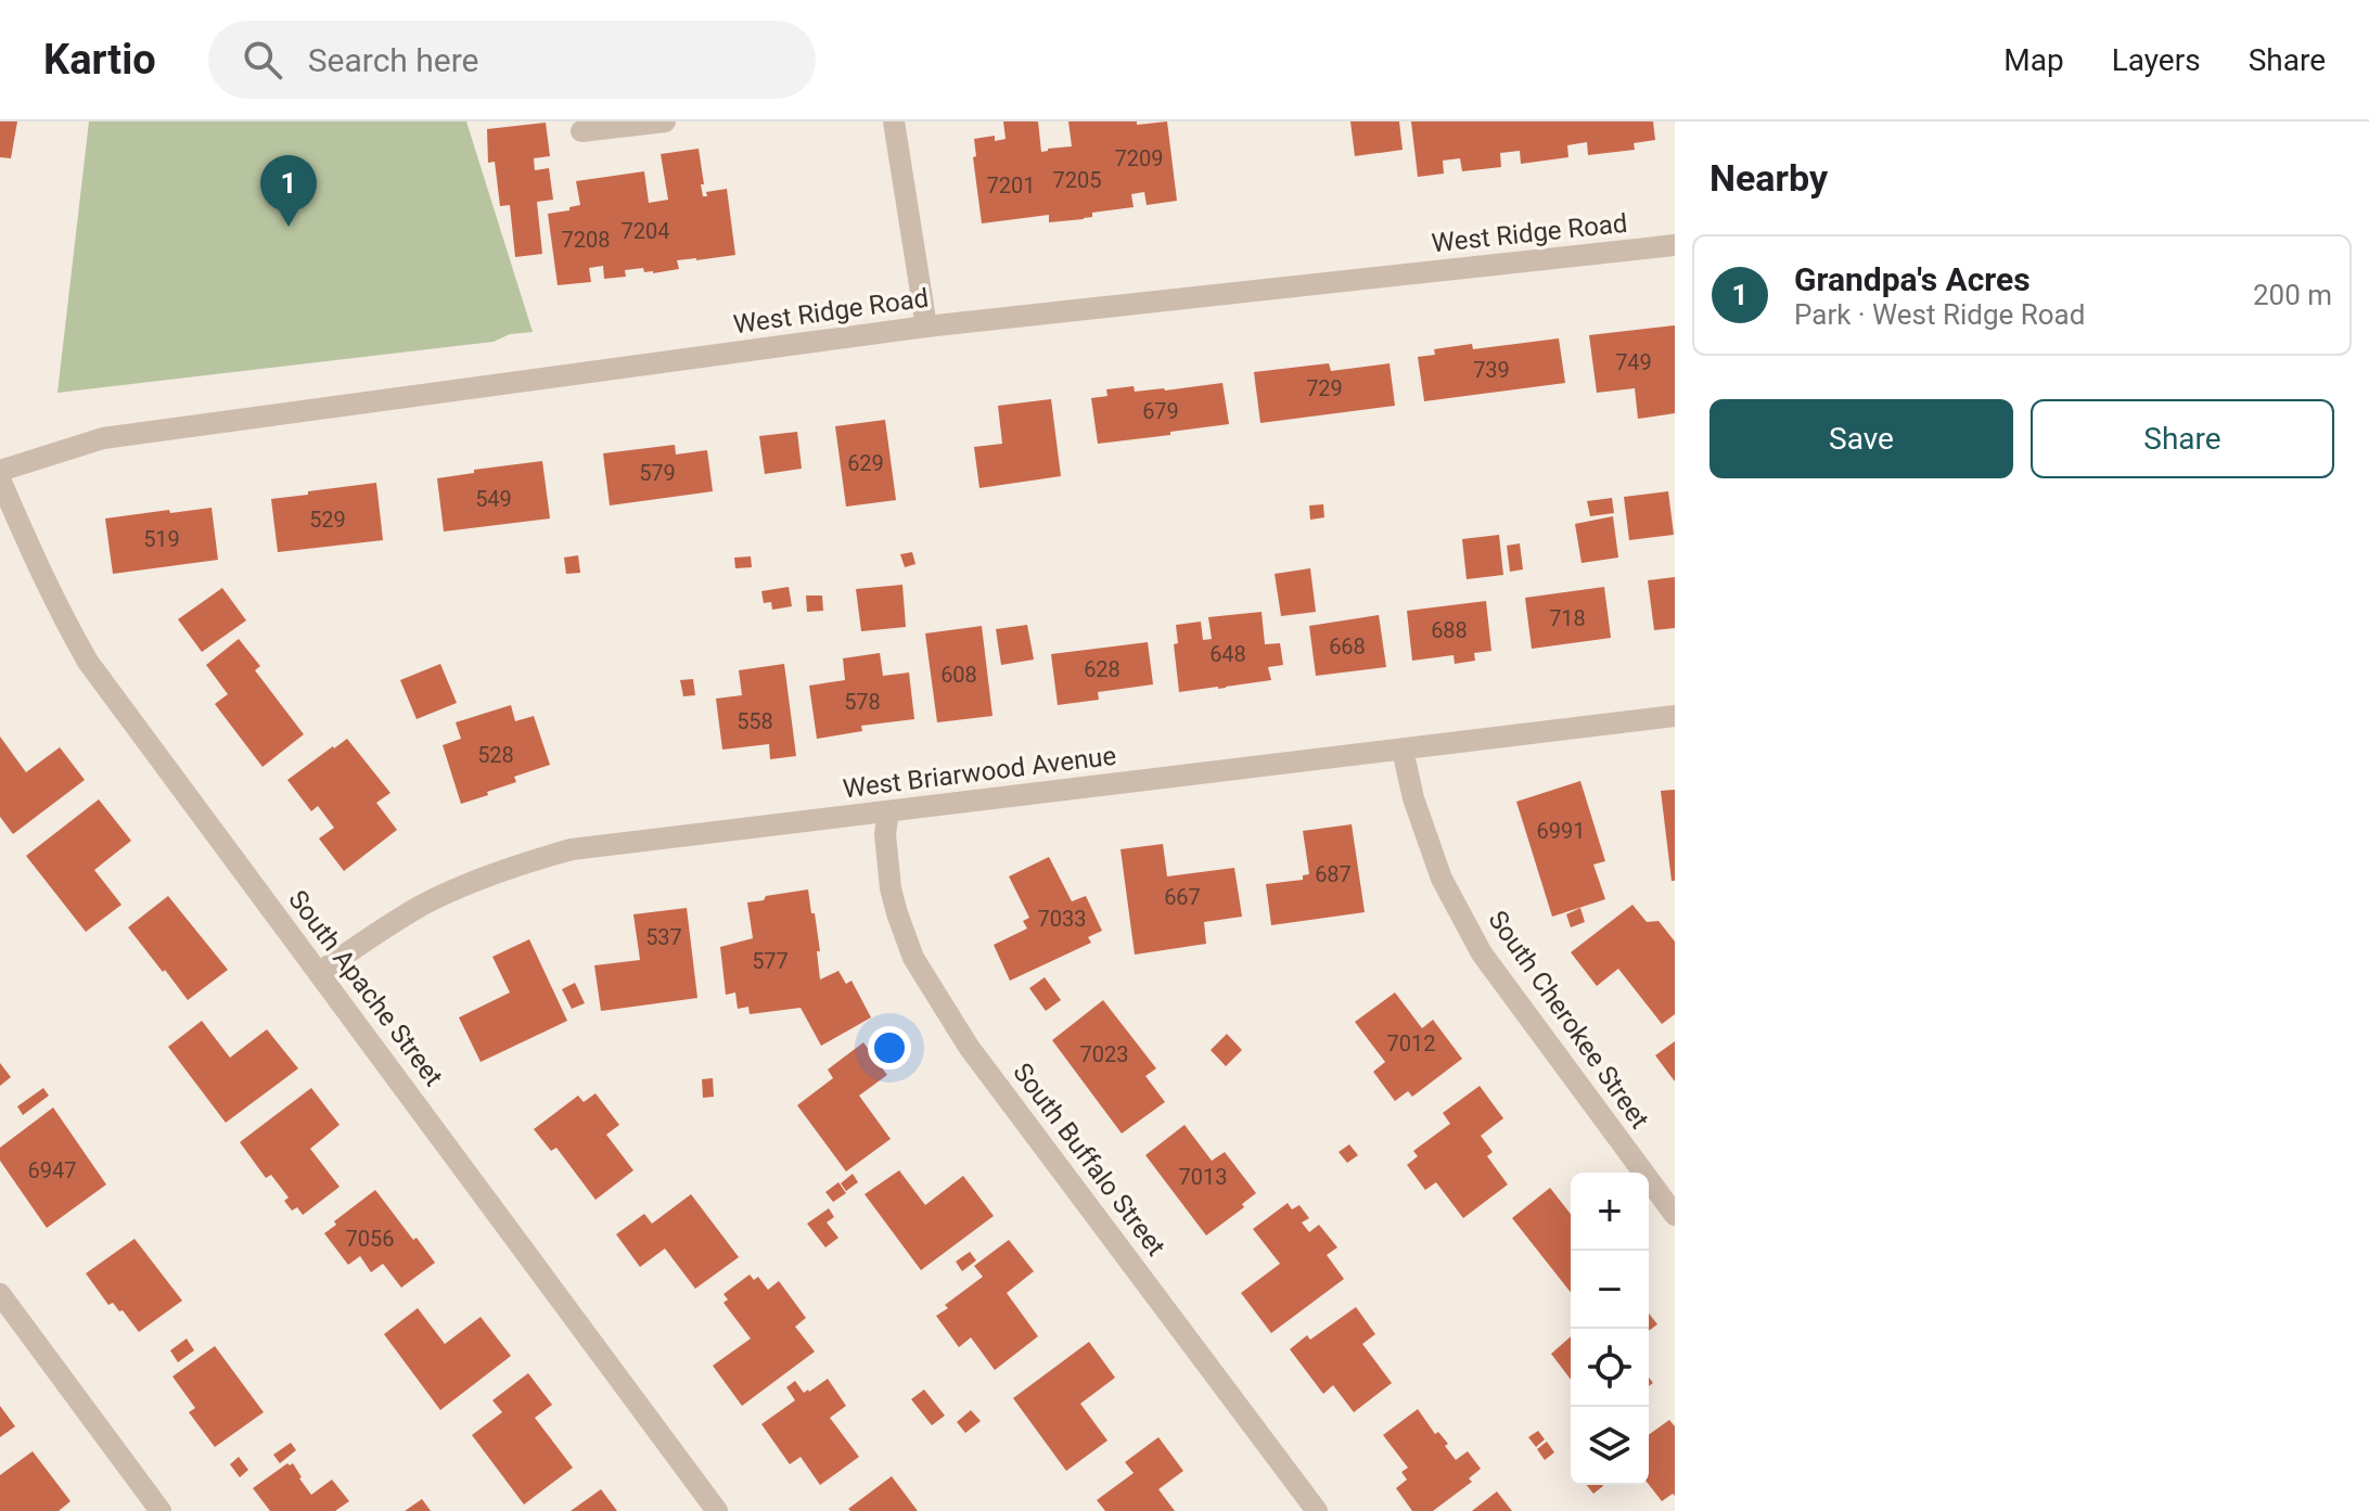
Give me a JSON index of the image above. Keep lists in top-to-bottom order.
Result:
{
  "streets": {
    "street": [
      "West Ridge Road",
      "West Briarwood Avenue",
      "South Apache Street",
      "South Cherokee Street",
      "South Buffalo Street"
    ]
  },
  "crossings": [
    ["West Briarwood Avenue", "South Apache Street"],
    ["West Briarwood Avenue", "South Cherokee Street"],
    ["West Briarwood Avenue", "South Buffalo Street"]
  ],
  "house_numbers": [
    "7209",
    "7205",
    "7201",
    "7204",
    "7208",
    "749",
    "739",
    "729",
    "679",
    "629",
    "579",
    "549",
    "529",
    "519",
    "718",
    "688",
    "668",
    "648",
    "628",
    "608",
    "578",
    "558",
    "528",
    "6991",
    "687",
    "667",
    "7033",
    "537",
    "577",
    "7012",
    "7023",
    "6947",
    "7013",
    "7056"
  ],
  "page": {
    "header": "Kartio",
    "search": "Search here",
    "nav": ["Map", "Layers", "Share"],
    "heading": "Nearby",
    "pins": "1",
    "list": [
      {
        "mark": "1",
        "name": "Grandpa's Acres",
        "note": "Park · West Ridge Road",
        "value": "200 m"
      }
    ],
    "buttons": ["Save", "Share"],
    "map_buttons": ["+", "−"]
  }
}
